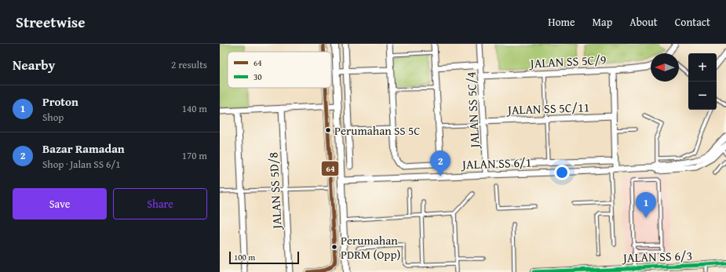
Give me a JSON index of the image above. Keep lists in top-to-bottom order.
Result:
{
  "streets": {
    "street": [
      "JALAN SS 5C/9",
      "JALAN SS 5C/11",
      "JALAN SS 5C/4",
      "JALAN SS 6/1",
      "JALAN SS 5D/8",
      "JALAN SS 6/3"
    ]
  },
  "crossings": [
    ["JALAN SS 5C/9", "JALAN SS 5C/4"],
    ["JALAN SS 5C/11", "JALAN SS 5C/4"],
    ["JALAN SS 5C/4", "JALAN SS 6/1"]
  ],
  "places": ["Perumahan SS 5C", "Perumahan PDRM (Opp)"],
  "lines": ["transit line 64", "transit line 30"],
  "legend": ["64", "30"],
  "scale_bar": "100 m",
  "north": "left",
  "page": {
    "header": "Streetwise",
    "nav": [
      "Home",
      "Map",
      "About",
      "Contact"
    ],
    "heading": ["Nearby", "2 results"],
    "map_buttons": ["+", "−"],
    "list": [
      {
        "mark": "1",
        "name": "Proton",
        "note": "Shop",
        "value": "140 m"
      },
      {
        "mark": "2",
        "name": "Bazar Ramadan",
        "note": "Shop · Jalan SS 6/1",
        "value": "170 m"
      }
    ],
    "pins": ["2", "1"],
    "buttons": ["Save", "Share"],
    "scale": "100 m"
  }
}
